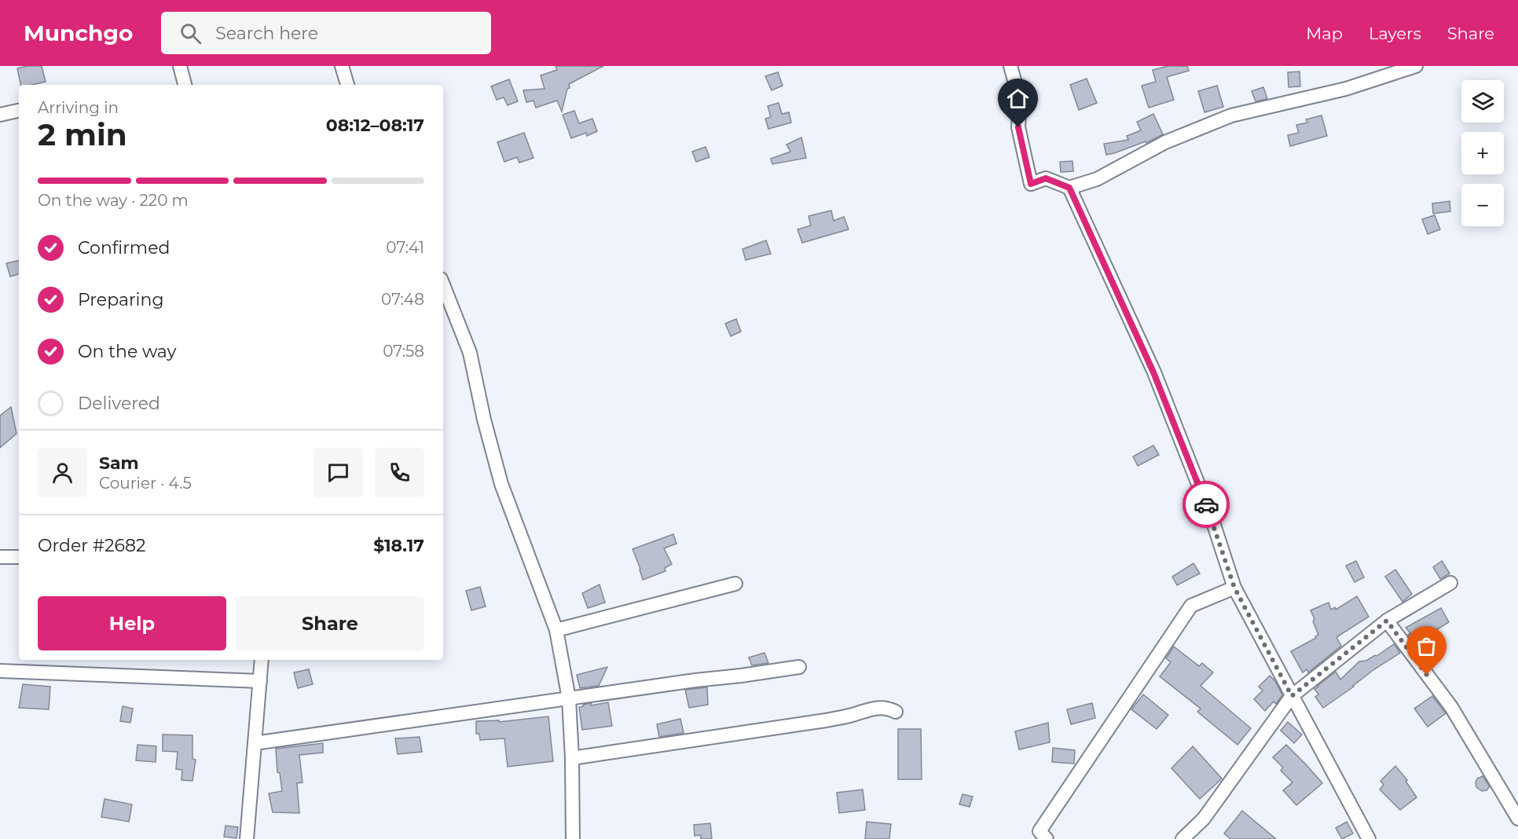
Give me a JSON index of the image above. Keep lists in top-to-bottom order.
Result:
{
  "page": {
    "header": "Munchgo",
    "search": "Search here",
    "nav": ["Map", "Layers", "Share"],
    "map_buttons": ["+", "−"],
    "heading": ["2 min", "Arriving in", "08:12–08:17"],
    "panel": [
      "Sam",
      "Courier · 4.5",
      "Order #2682",
      "$18.17"
    ],
    "bar": "On the way · 220 m",
    "list": [
      ["Confirmed", "07:41"],
      ["Preparing", "07:48"],
      ["On the way", "07:58"],
      "Delivered"
    ],
    "buttons": ["Help", "Share"]
  }
}
